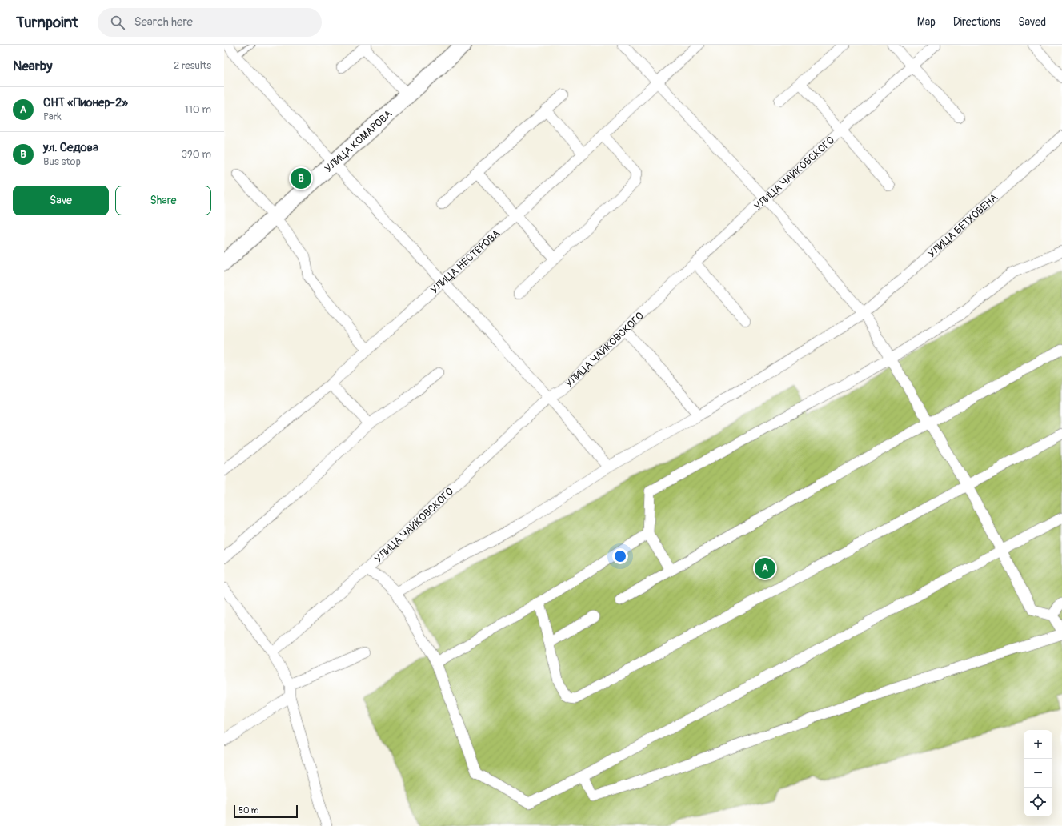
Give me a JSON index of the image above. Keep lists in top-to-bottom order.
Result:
{
  "streets": {
    "main road": ["УЛИЦА КОМАРОВА"],
    "street": ["УЛИЦА ЧАЙКОВСКОГО", "УЛИЦА БЕТХОВЕНА", "УЛИЦА НЕСТЕРОВА"]
  },
  "scale_bar": "50 m",
  "page": {
    "header": "Turnpoint",
    "search": "Search here",
    "nav": ["Map", "Directions", "Saved"],
    "heading": ["Nearby", "2 results"],
    "list": [
      {
        "mark": "A",
        "name": "СНТ «Пионер-2»",
        "note": "Park",
        "value": "110 m"
      },
      {
        "mark": "B",
        "name": "ул. Седова",
        "note": "Bus stop",
        "value": "390 m"
      }
    ],
    "pins": ["B", "A"],
    "buttons": ["Save", "Share"],
    "map_buttons": ["+", "−"],
    "scale": "50 m"
  }
}
